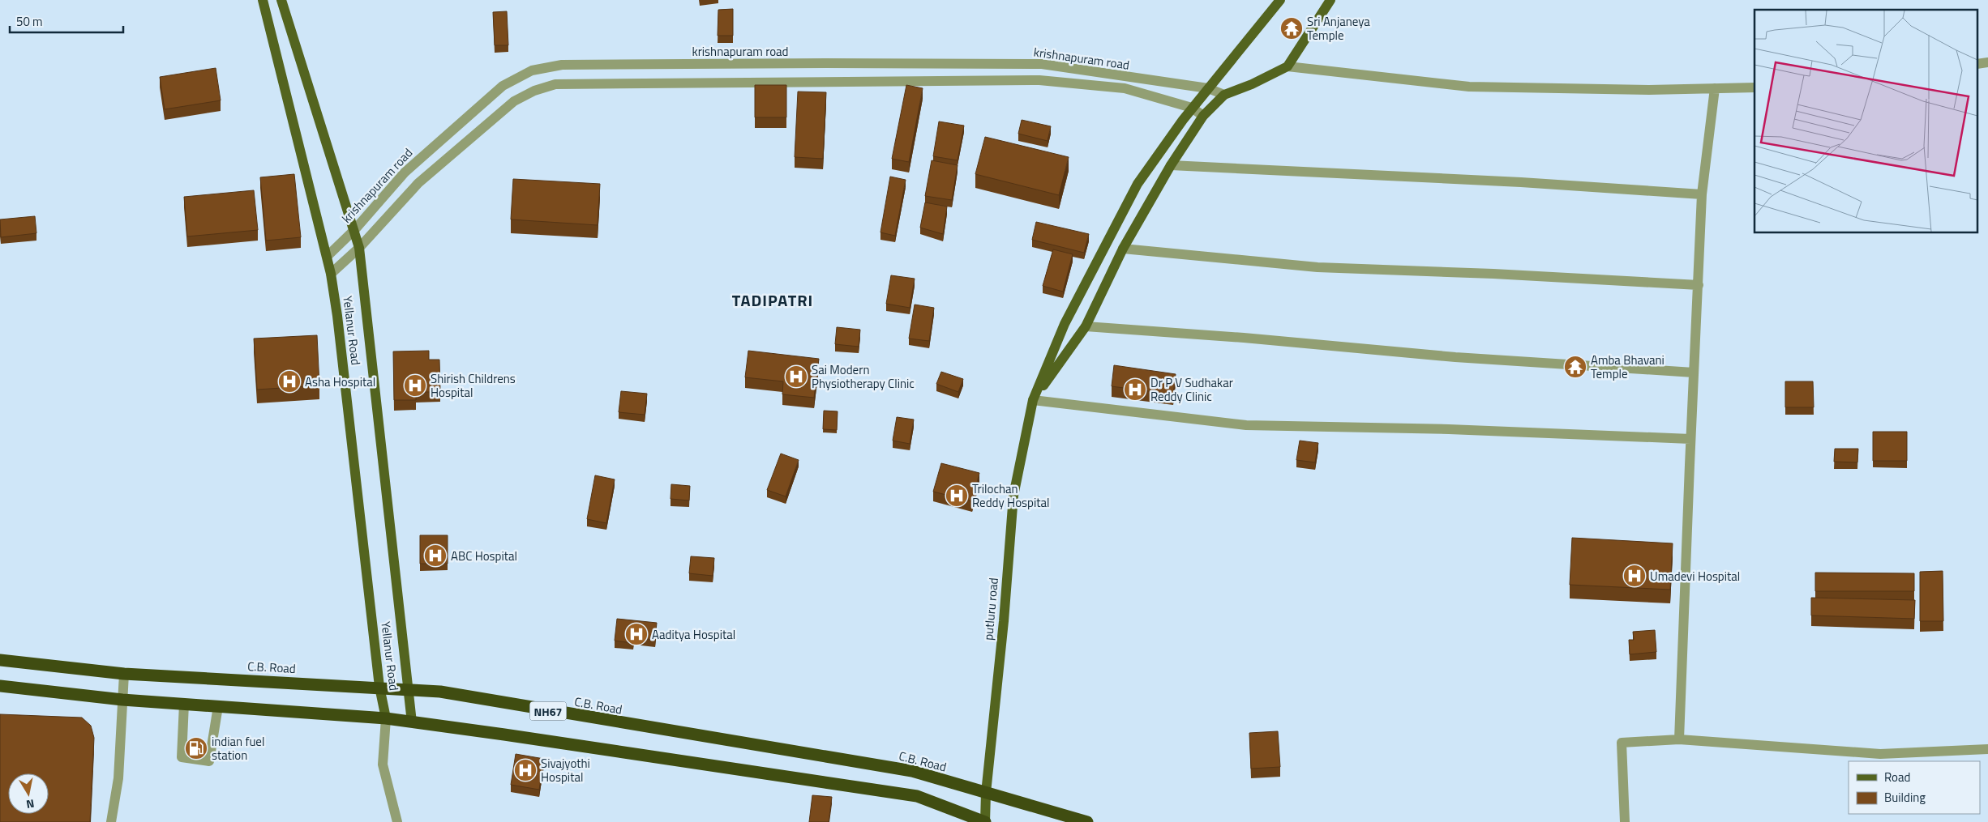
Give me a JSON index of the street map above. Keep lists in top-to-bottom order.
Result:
{
  "streets": {
    "highway": ["C.B. Road", "NH67"],
    "main road": ["Yellanur Road", "putluru road"],
    "street": ["krishnapuram road"]
  },
  "crossings": [
    ["krishnapuram road", "Yellanur Road"],
    ["Yellanur Road", "C.B. Road"],
    ["Yellanur Road", "NH67"],
    ["putluru road", "C.B. Road"],
    ["putluru road", "NH67"]
  ],
  "districts": ["TADIPATRI"],
  "places": {
    "temple": ["Sri Anjaneya Temple", "Amba Bhavani Temple"],
    "hospital": [
      "Sai Modern Physiotherapy Clinic",
      "Asha Hospital",
      "Shirish Childrens Hospital",
      "Dr P V Sudhakar Reddy Clinic",
      "Trilochan Reddy Hospital",
      "ABC Hospital",
      "Umadevi Hospital",
      "Aaditya Hospital",
      "Sivajyothi Hospital"
    ],
    "fuel station": ["indian fuel station"]
  },
  "legend": ["Road", "Building"],
  "scale_bar": "50 m",
  "north": "bottom"
}
